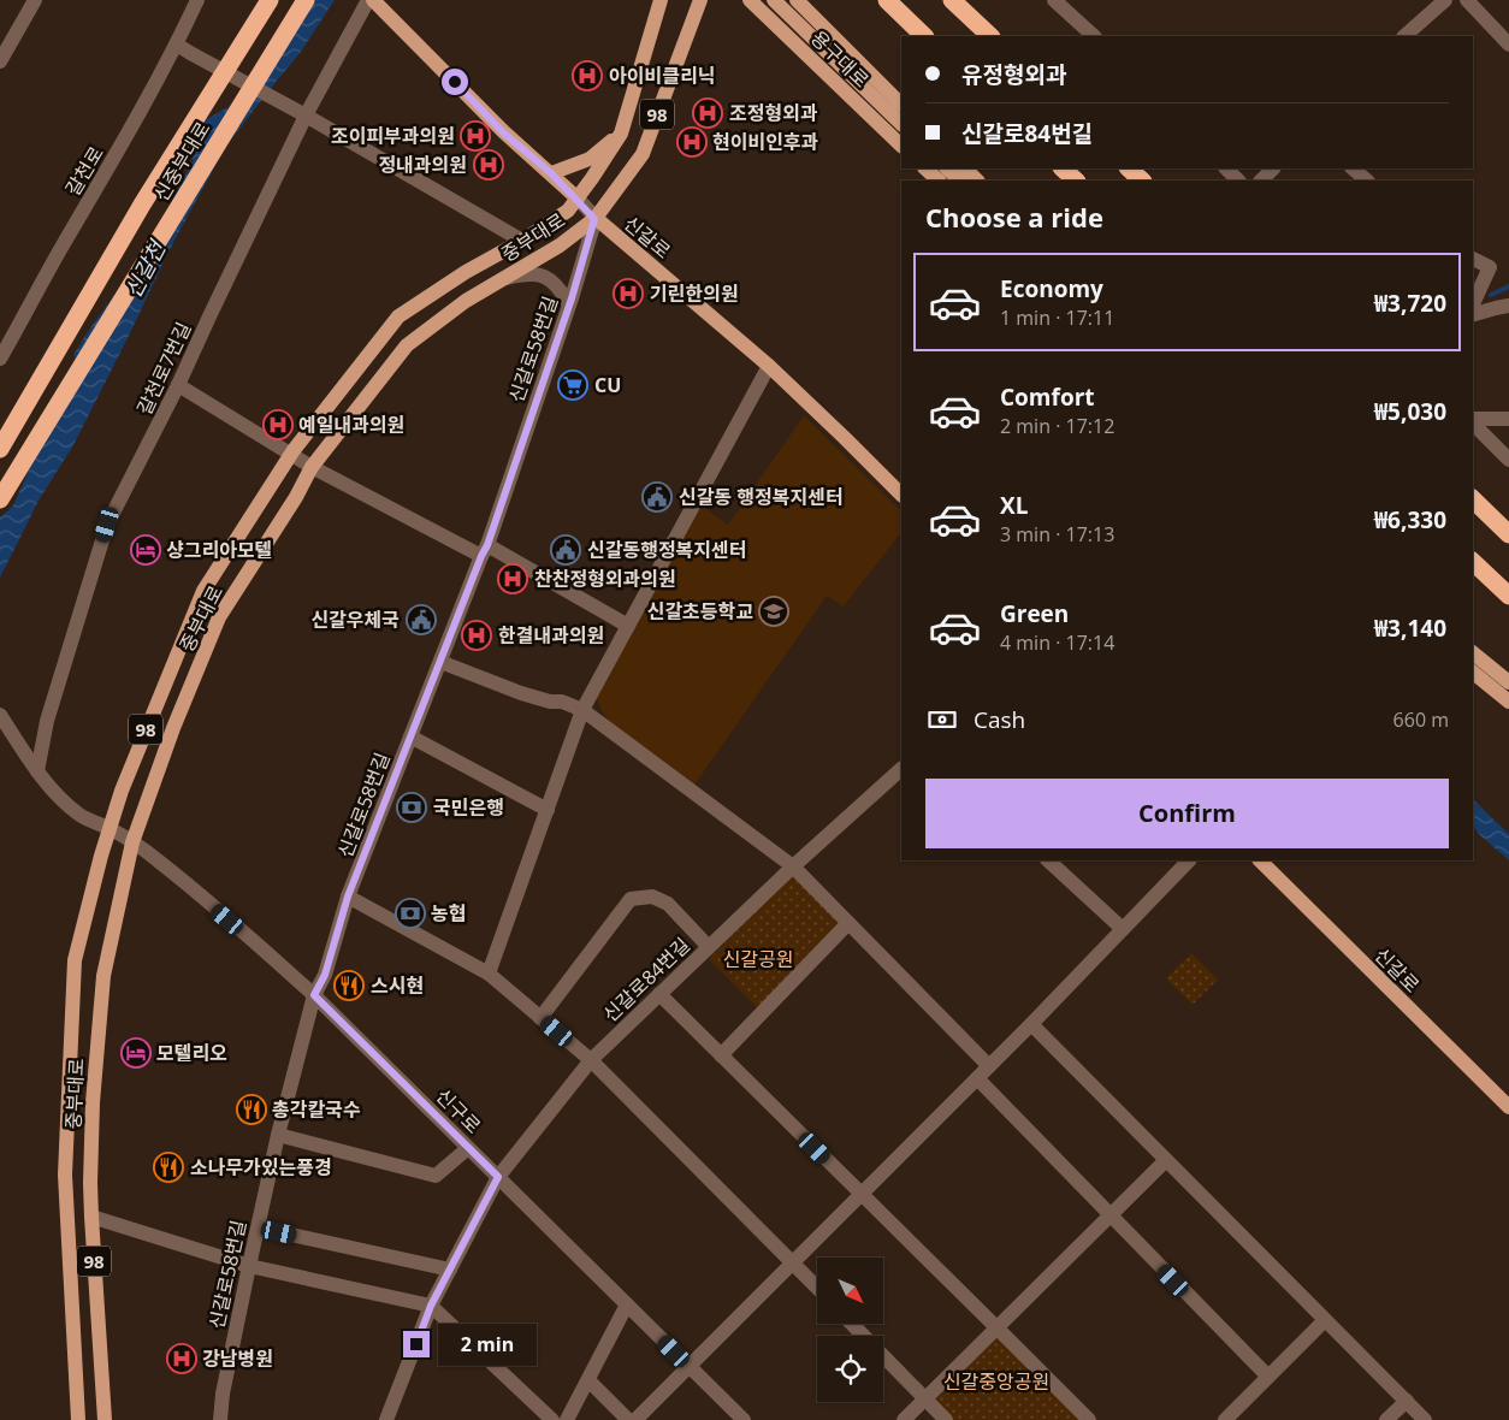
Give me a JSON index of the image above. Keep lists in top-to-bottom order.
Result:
{
  "streets": {
    "highway": ["신중부대로"],
    "main road": [
      "용구대로",
      "98",
      "중부대로",
      "신갈로"
    ],
    "street": [
      "갈천로",
      "신갈로58번길",
      "갈천로7번길",
      "신갈로84번길",
      "신구로"
    ]
  },
  "crossings": [
    ["중부대로", "신갈로"],
    ["중부대로", "신갈로58번길"],
    ["중부대로", "신구로"],
    ["신갈로", "신갈로58번길"],
    ["신갈로58번길", "신구로"],
    ["갈천로7번길", "신구로"],
    ["신갈로84번길", "신구로"]
  ],
  "water": ["신갈천"],
  "parks": ["신갈공원", "신갈중앙공원"],
  "places": {
    "hospital": [
      "아이비클리닉",
      "조정형외과",
      "조이피부과의원",
      "현이비인후과",
      "정내과의원",
      "기린한의원",
      "예일내과의원",
      "찬찬정형외과의원",
      "한결내과의원",
      "강남병원"
    ],
    "supermarket": ["CU"],
    "public building": ["신갈동 행정복지센터", "신갈동행정복지센터", "신갈우체국"],
    "hotel": ["샹그리아모텔", "모텔리오"],
    "school or university": ["신갈초등학교"],
    "bank": ["국민은행", "농협"],
    "restaurant": ["스시현", "총각칼국수", "소나무가있는풍경"]
  },
  "north": "bottom right",
  "page": {
    "banner": ["유정형외과", "신갈로84번길"],
    "heading": "Choose a ride",
    "list": [
      {
        "name": "Economy",
        "note": "1 min · 17:11",
        "value": "₩3,720"
      },
      {
        "name": "Comfort",
        "note": "2 min · 17:12",
        "value": "₩5,030"
      },
      {
        "name": "XL",
        "note": "3 min · 17:13",
        "value": "₩6,330"
      },
      {
        "name": "Green",
        "note": "4 min · 17:14",
        "value": "₩3,140"
      }
    ],
    "pay": ["Cash", "660 m"],
    "buttons": "Confirm",
    "bubble": "2 min"
  }
}
